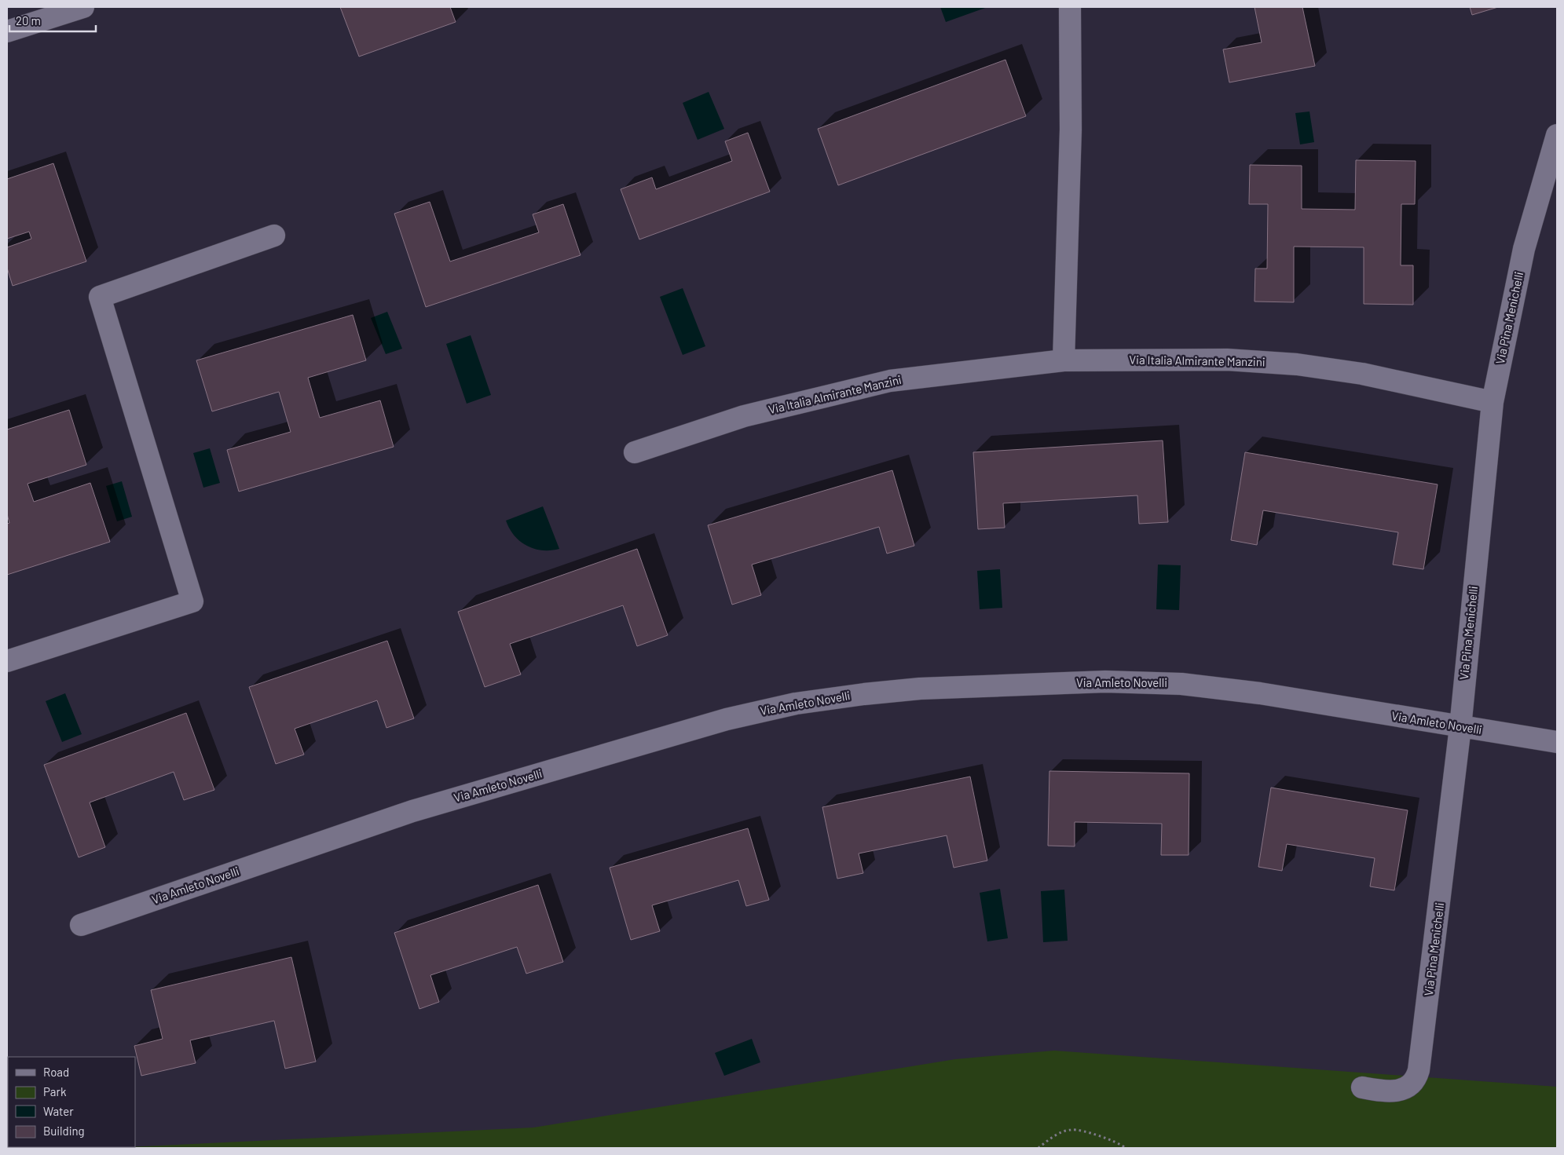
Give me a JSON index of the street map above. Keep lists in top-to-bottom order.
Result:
{
  "streets": {
    "street": ["Via Pina Menichelli", "Via Italia Almirante Manzini", "Via Amleto Novelli"]
  },
  "crossings": [
    ["Via Pina Menichelli", "Via Italia Almirante Manzini"],
    ["Via Pina Menichelli", "Via Amleto Novelli"]
  ],
  "legend": [
    "Road",
    "Park",
    "Water",
    "Building"
  ],
  "scale_bar": "20 m"
}
